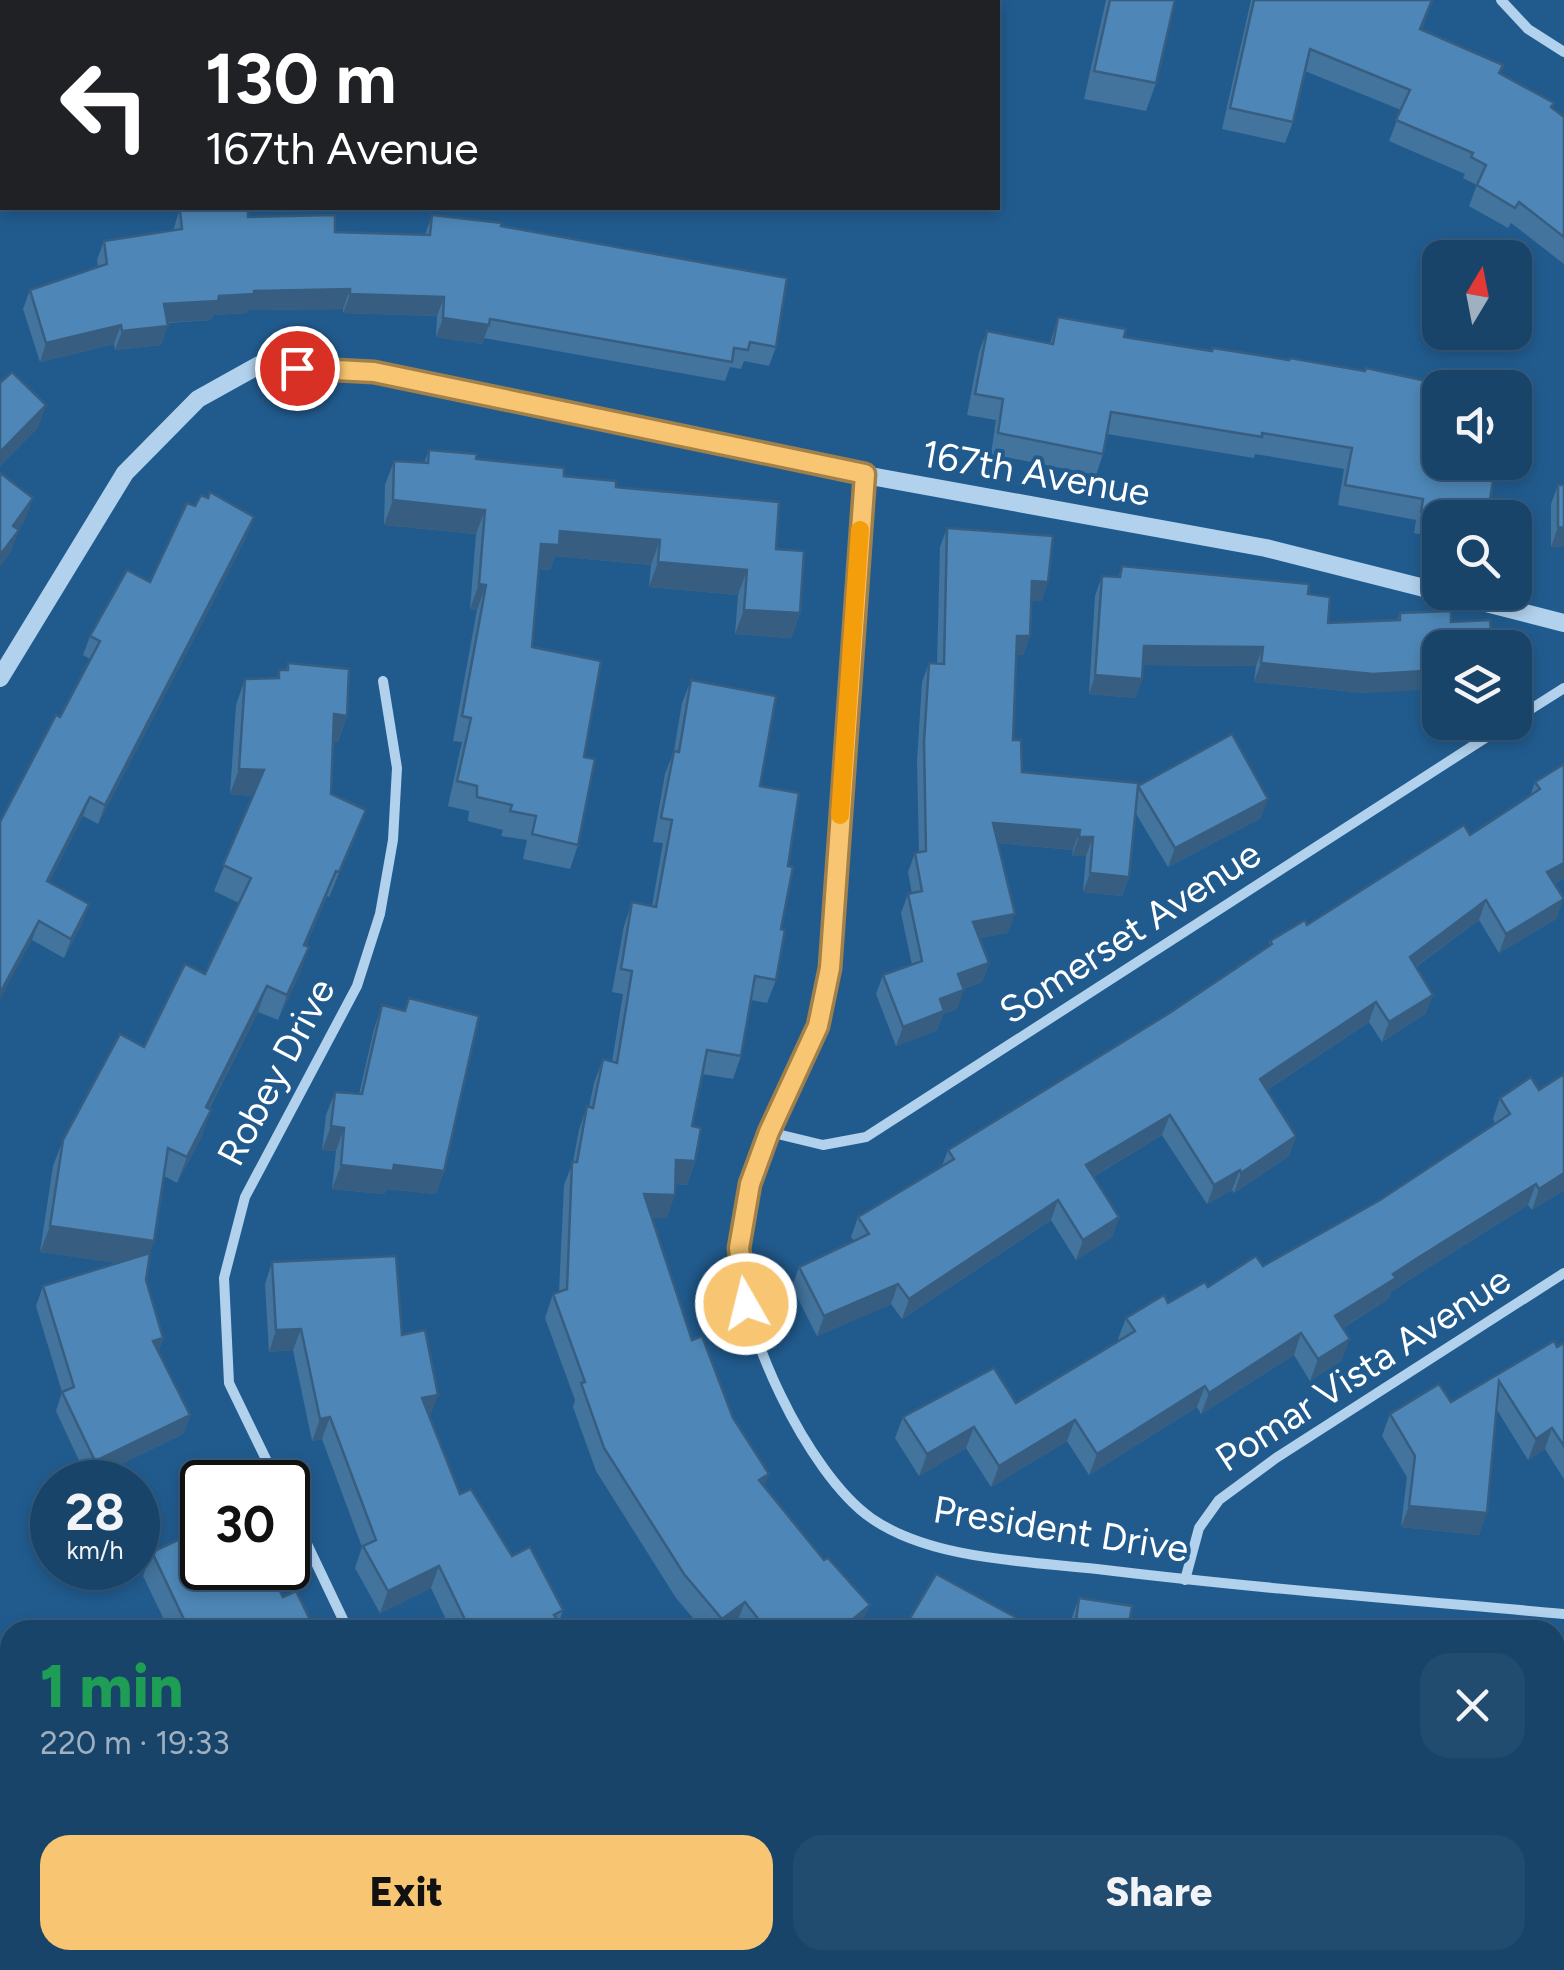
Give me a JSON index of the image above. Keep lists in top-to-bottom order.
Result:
{
  "streets": {
    "street": [
      "167th Avenue",
      "Somerset Avenue",
      "Robey Drive",
      "Pomar Vista Avenue",
      "President Drive"
    ]
  },
  "crossings": [
    ["167th Avenue", "President Drive"],
    ["Somerset Avenue", "President Drive"],
    ["Pomar Vista Avenue", "President Drive"]
  ],
  "north": "top",
  "page": {
    "turn": ["130 m", "167th Avenue"],
    "speed": "28 km/h",
    "limit": "30",
    "heading": ["1 min", "220 m · 19:33"],
    "buttons": ["Exit", "Share"]
  }
}
